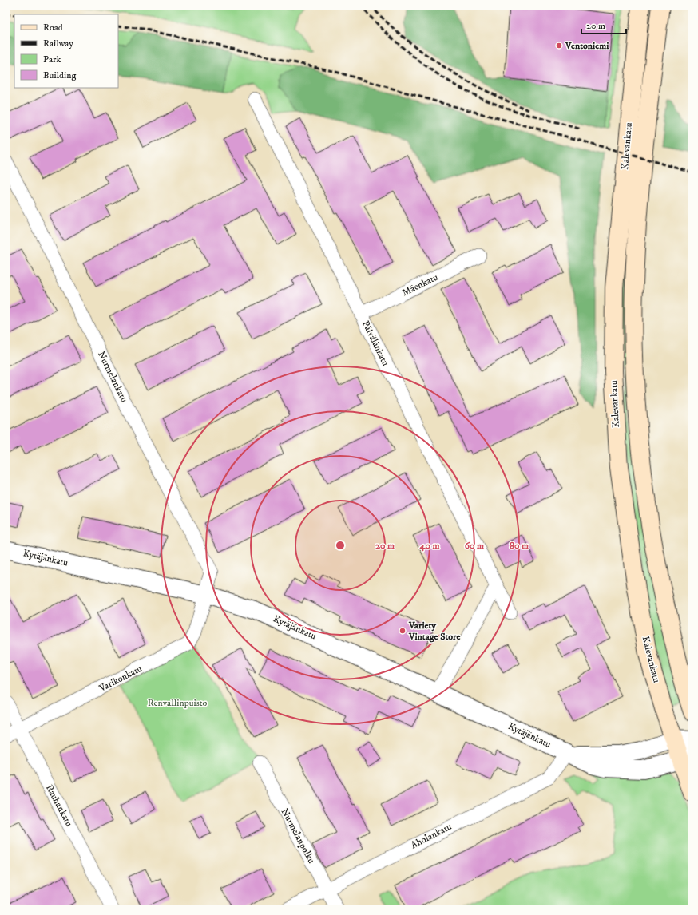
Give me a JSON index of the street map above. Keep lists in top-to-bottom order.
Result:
{
  "streets": {
    "main road": ["Kalevankatu"],
    "street": [
      "Mäenkatu",
      "Päivälänkatu",
      "Nurmelankatu",
      "Kytäjänkatu",
      "Varikonkatu",
      "Rauhankatu",
      "Nurmelanpolku",
      "Aholankatu"
    ]
  },
  "crossings": [
    ["Kalevankatu", "Kytäjänkatu"],
    ["Mäenkatu", "Päivälänkatu"],
    ["Nurmelankatu", "Kytäjänkatu"],
    ["Nurmelankatu", "Varikonkatu"],
    ["Kytäjänkatu", "Varikonkatu"],
    ["Kytäjänkatu", "Aholankatu"],
    ["Varikonkatu", "Rauhankatu"],
    ["Nurmelanpolku", "Aholankatu"]
  ],
  "parks": ["Renvallinpuisto"],
  "places": ["Ventoniemi", "Variety Vintage Store"],
  "legend": [
    "Road",
    "Railway",
    "Park",
    "Building"
  ],
  "scale_bar": "20 m",
  "rings": [
    "20 m",
    "40 m",
    "60 m",
    "80 m"
  ]
}
